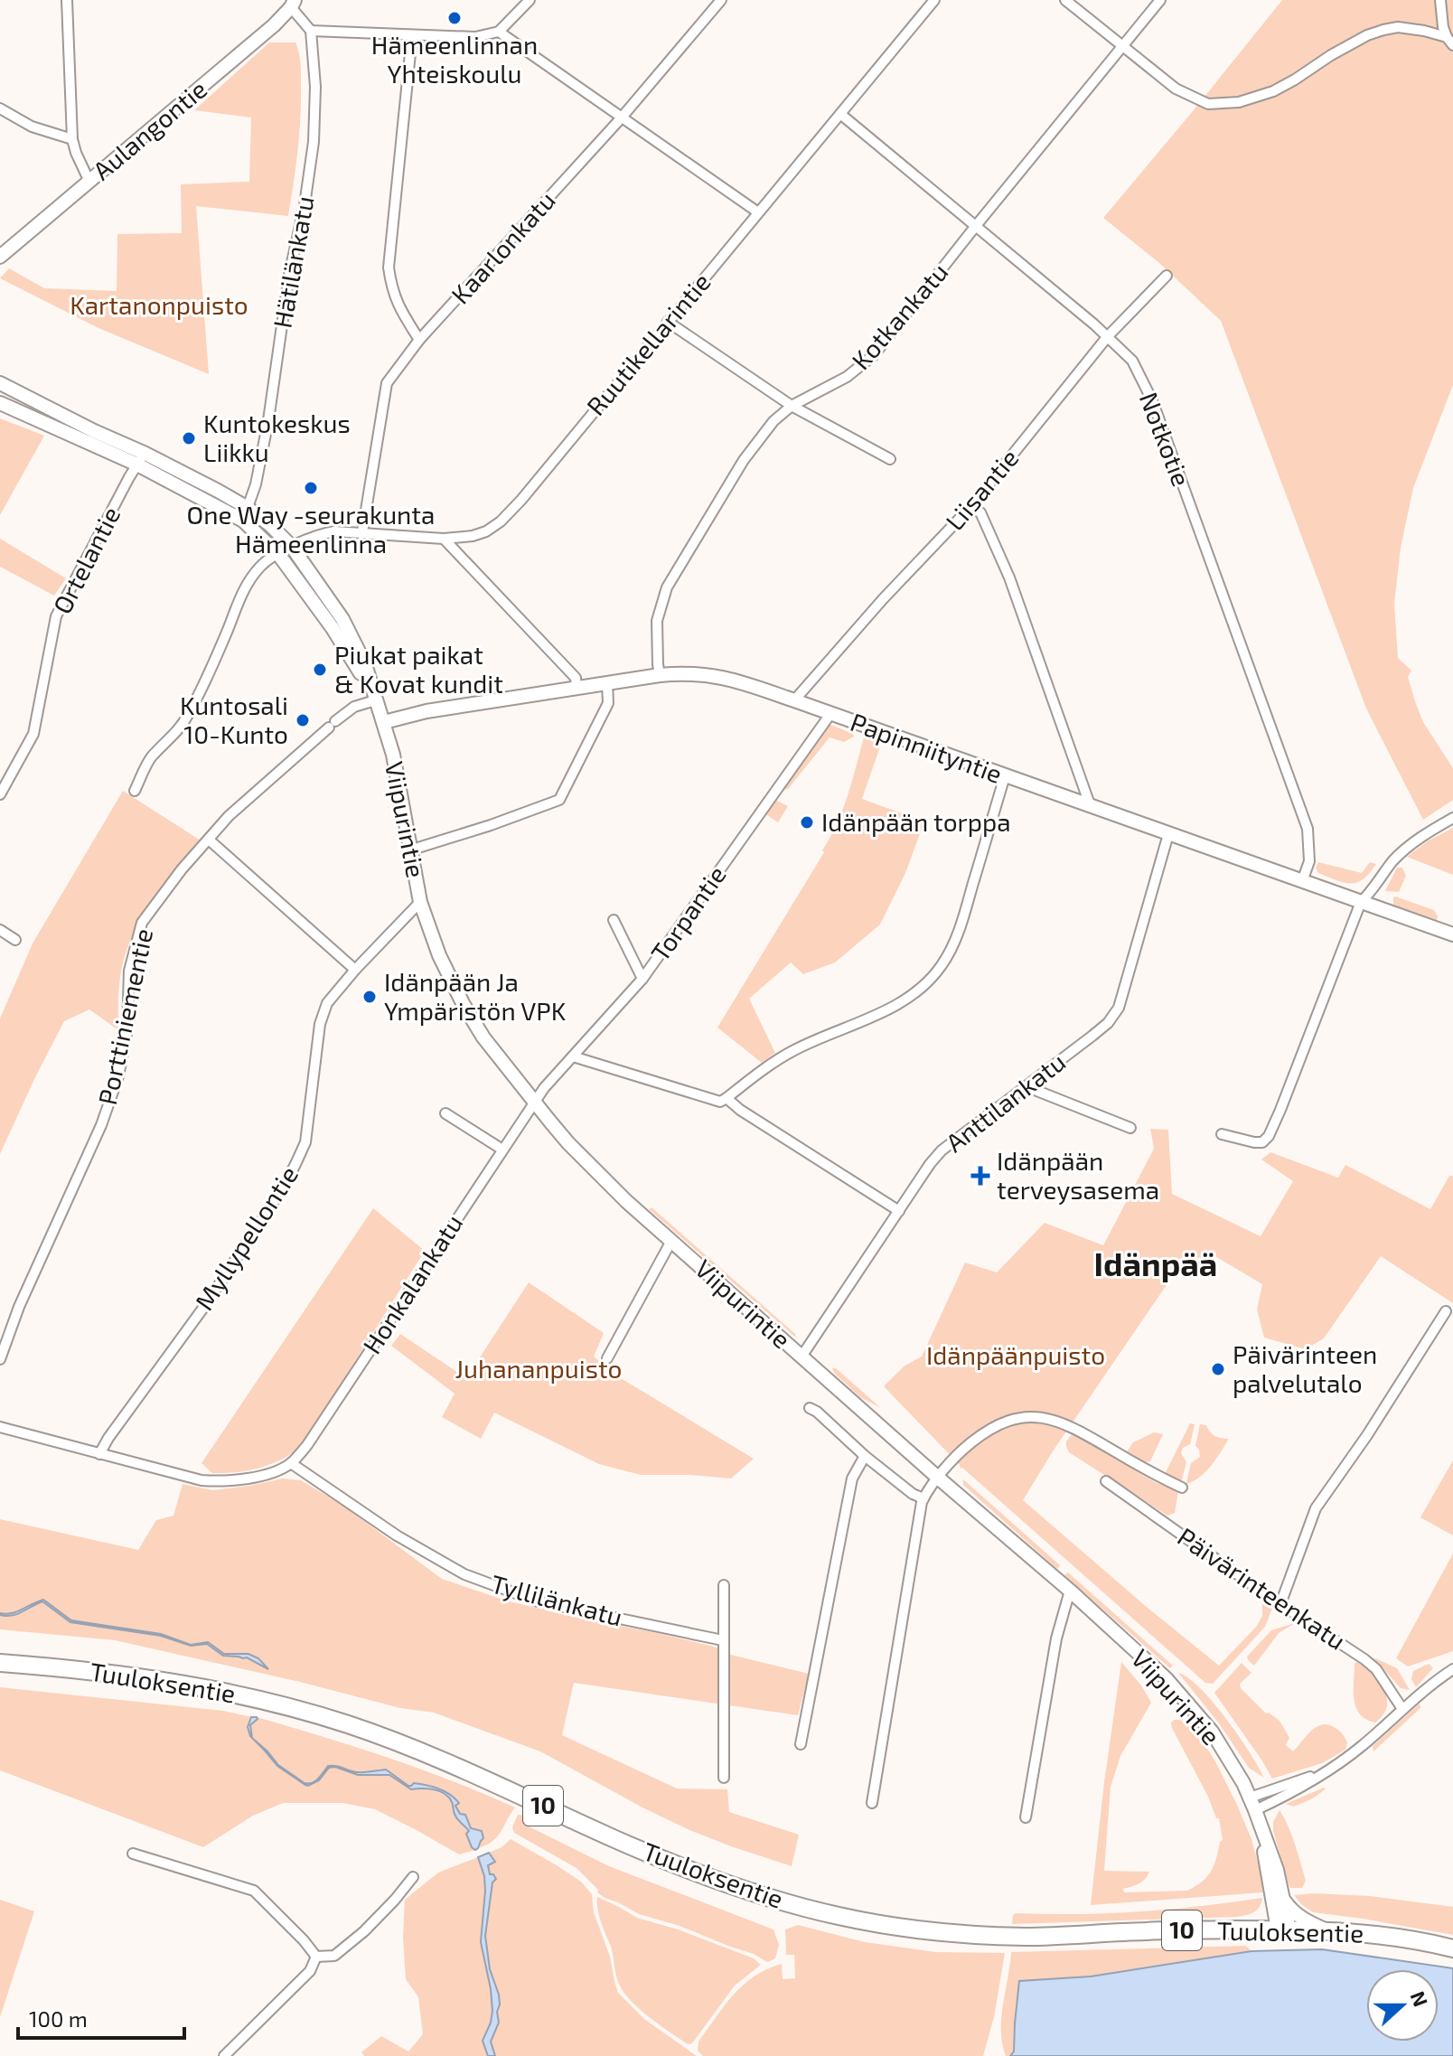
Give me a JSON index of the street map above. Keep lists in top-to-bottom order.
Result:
{
  "streets": {
    "highway": ["Tuuloksentie", "10"],
    "main road": ["Aulangontie", "Papinniityntie", "Viipurintie"],
    "street": [
      "Kaarlonkatu",
      "Hätilänkatu",
      "Kotkankatu",
      "Ruutikellarintie",
      "Notkotie",
      "Liisantie",
      "Ortelantie",
      "Torpantie",
      "Porttiniementie",
      "Anttilankatu",
      "Myllypellontie",
      "Honkalankatu",
      "Päivärinteenkatu",
      "Tyllilänkatu"
    ]
  },
  "crossings": [
    ["Kaarlonkatu", "Ruutikellarintie"],
    ["Hätilänkatu", "Viipurintie"],
    ["Kotkankatu", "Notkotie"],
    ["Kotkankatu", "Papinniityntie"],
    ["Ruutikellarintie", "Notkotie"],
    ["Ruutikellarintie", "Viipurintie"],
    ["Notkotie", "Liisantie"],
    ["Notkotie", "Papinniityntie"],
    ["Liisantie", "Papinniityntie"],
    ["Ortelantie", "Viipurintie"],
    ["Papinniityntie", "Viipurintie"],
    ["Papinniityntie", "Torpantie"],
    ["Papinniityntie", "Anttilankatu"],
    ["Viipurintie", "Torpantie"],
    ["Viipurintie", "Porttiniementie"],
    ["Viipurintie", "Anttilankatu"],
    ["Viipurintie", "Myllypellontie"],
    ["Viipurintie", "Honkalankatu"],
    ["Viipurintie", "Tuuloksentie"],
    ["Torpantie", "Honkalankatu"],
    ["Honkalankatu", "Tyllilänkatu"]
  ],
  "districts": ["Idänpää"],
  "parks": ["Kartanonpuisto", "Idänpäänpuisto", "Juhananpuisto"],
  "places": {
    "other": [
      "Hämeenlinnan Yhteiskoulu",
      "Kuntokeskus Liikku",
      "One Way -seurakunta Hämeenlinna",
      "Piukat paikat & Kovat kundit",
      "Kuntosali 10-Kunto",
      "Idänpään torppa",
      "Idänpään Ja Ympäristön VPK",
      "Päivärinteen palvelutalo"
    ],
    "health": ["Idänpään terveysasema"]
  },
  "scale_bar": "100 m",
  "north": "right"
}
